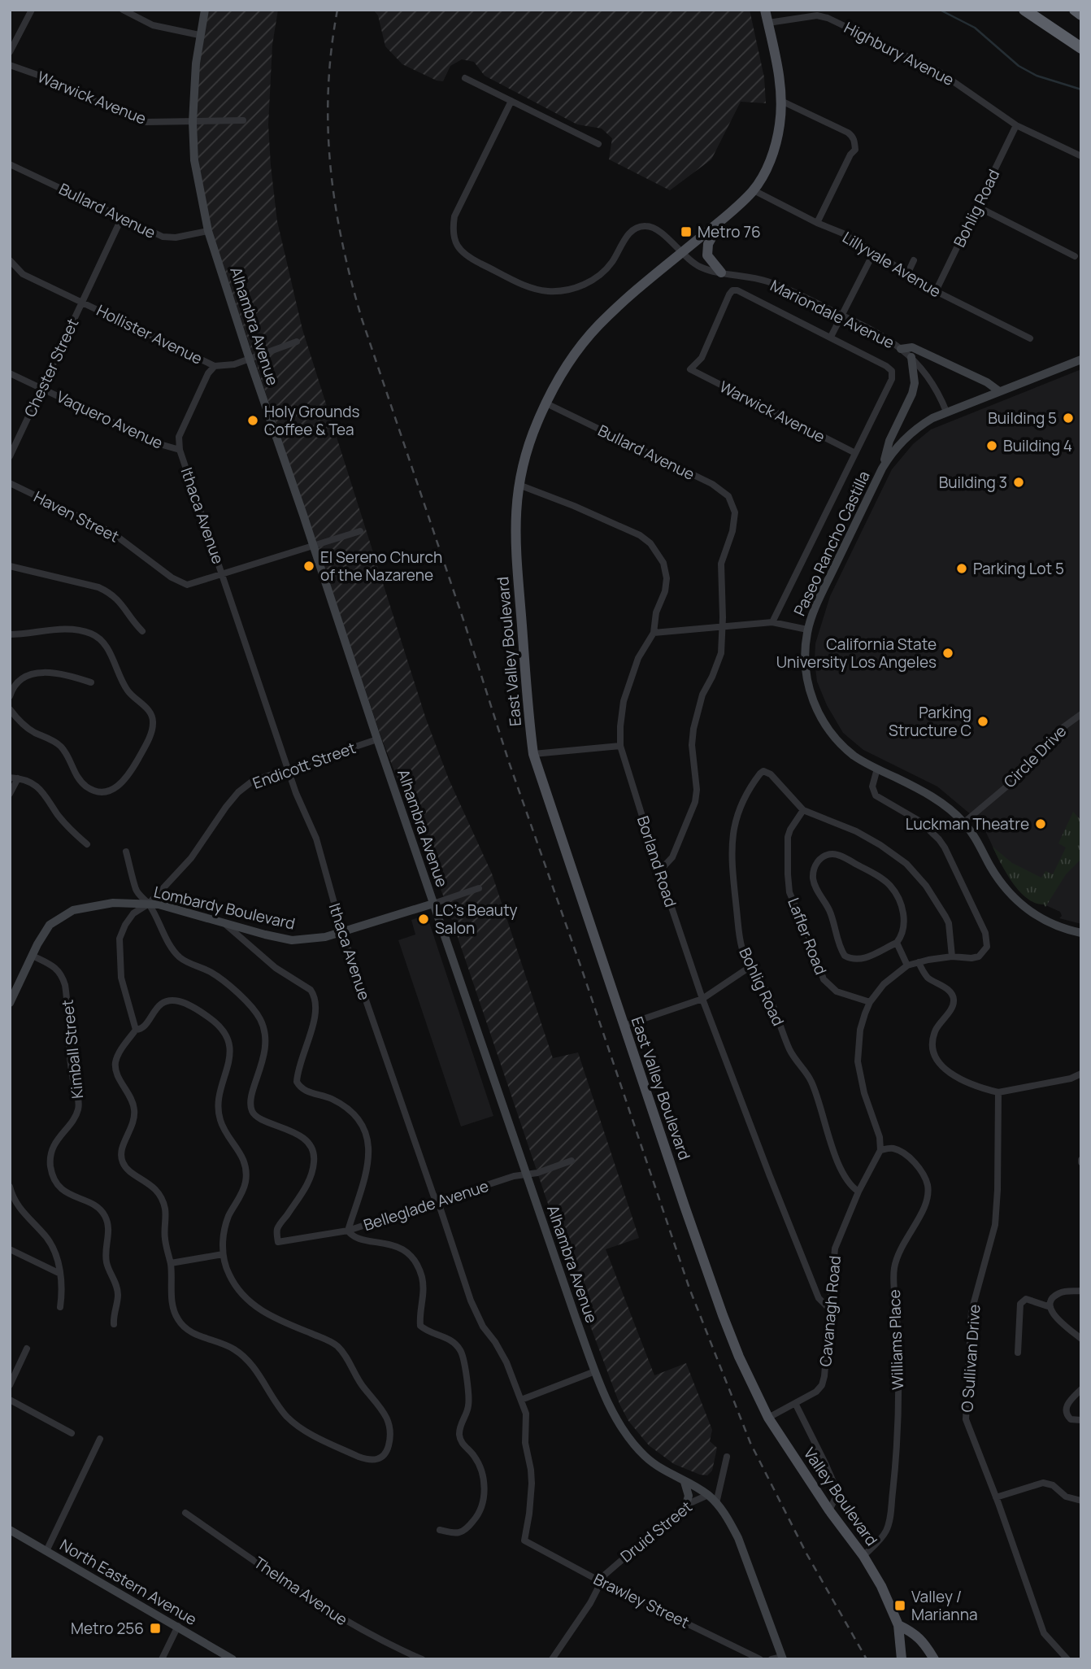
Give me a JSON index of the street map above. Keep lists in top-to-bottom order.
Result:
{
  "streets": {
    "main road": [
      "Alhambra Avenue",
      "Paseo Rancho Castilla",
      "East Valley Boulevard",
      "Lombardy Boulevard",
      "Valley Boulevard",
      "North Eastern Avenue"
    ],
    "street": [
      "Highbury Avenue",
      "Warwick Avenue",
      "Bohlig Road",
      "Bullard Avenue",
      "Lillyvale Avenue",
      "Mariondale Avenue",
      "Hollister Avenue",
      "Chester Street",
      "Vaquero Avenue",
      "Ithaca Avenue",
      "Haven Street",
      "Circle Drive",
      "Endicott Street",
      "Borland Road",
      "Lafler Road",
      "Kimball Street",
      "Belleglade Avenue",
      "Cavanagh Road",
      "Williams Place",
      "O Sullivan Drive",
      "Druid Street",
      "Thelma Avenue",
      "Brawley Street"
    ]
  },
  "crossings": [
    ["Highbury Avenue", "Bohlig Road"],
    ["Highbury Avenue", "East Valley Boulevard"],
    ["Warwick Avenue", "Mariondale Avenue"],
    ["Warwick Avenue", "Alhambra Avenue"],
    ["Bohlig Road", "Lillyvale Avenue"],
    ["Bohlig Road", "Lafler Road"],
    ["Bohlig Road", "Cavanagh Road"],
    ["Bullard Avenue", "Alhambra Avenue"],
    ["Bullard Avenue", "Chester Street"],
    ["Bullard Avenue", "East Valley Boulevard"],
    ["Lillyvale Avenue", "East Valley Boulevard"],
    ["Mariondale Avenue", "Paseo Rancho Castilla"],
    ["Mariondale Avenue", "East Valley Boulevard"],
    ["Alhambra Avenue", "Hollister Avenue"],
    ["Alhambra Avenue", "Haven Street"],
    ["Alhambra Avenue", "Endicott Street"],
    ["Alhambra Avenue", "Lombardy Boulevard"],
    ["Alhambra Avenue", "Belleglade Avenue"],
    ["Alhambra Avenue", "Druid Street"],
    ["Hollister Avenue", "Chester Street"],
    ["Hollister Avenue", "Ithaca Avenue"],
    ["Chester Street", "Vaquero Avenue"],
    ["Vaquero Avenue", "Ithaca Avenue"],
    ["Ithaca Avenue", "Haven Street"],
    ["Ithaca Avenue", "Endicott Street"],
    ["Ithaca Avenue", "Lombardy Boulevard"],
    ["Ithaca Avenue", "Belleglade Avenue"],
    ["Ithaca Avenue", "Brawley Street"],
    ["Paseo Rancho Castilla", "Circle Drive"],
    ["East Valley Boulevard", "Borland Road"],
    ["East Valley Boulevard", "Valley Boulevard"],
    ["Endicott Street", "Lombardy Boulevard"],
    ["Endicott Street", "Belleglade Avenue"],
    ["Borland Road", "Cavanagh Road"],
    ["Lombardy Boulevard", "Kimball Street"],
    ["Lombardy Boulevard", "Belleglade Avenue"],
    ["Cavanagh Road", "Williams Place"],
    ["Cavanagh Road", "Valley Boulevard"],
    ["Williams Place", "Valley Boulevard"],
    ["Druid Street", "Brawley Street"]
  ],
  "places": {
    "transit": ["Metro 76", "Valley / Marianna", "Metro 256"],
    "other": [
      "Building 5",
      "Holy Grounds Coffee & Tea",
      "Building 4",
      "Building 3",
      "El Sereno Church of the Nazarene",
      "Parking Lot 5",
      "California State University Los Angeles",
      "Parking Structure C",
      "Luckman Theatre",
      "LC's Beauty Salon"
    ]
  }
}
